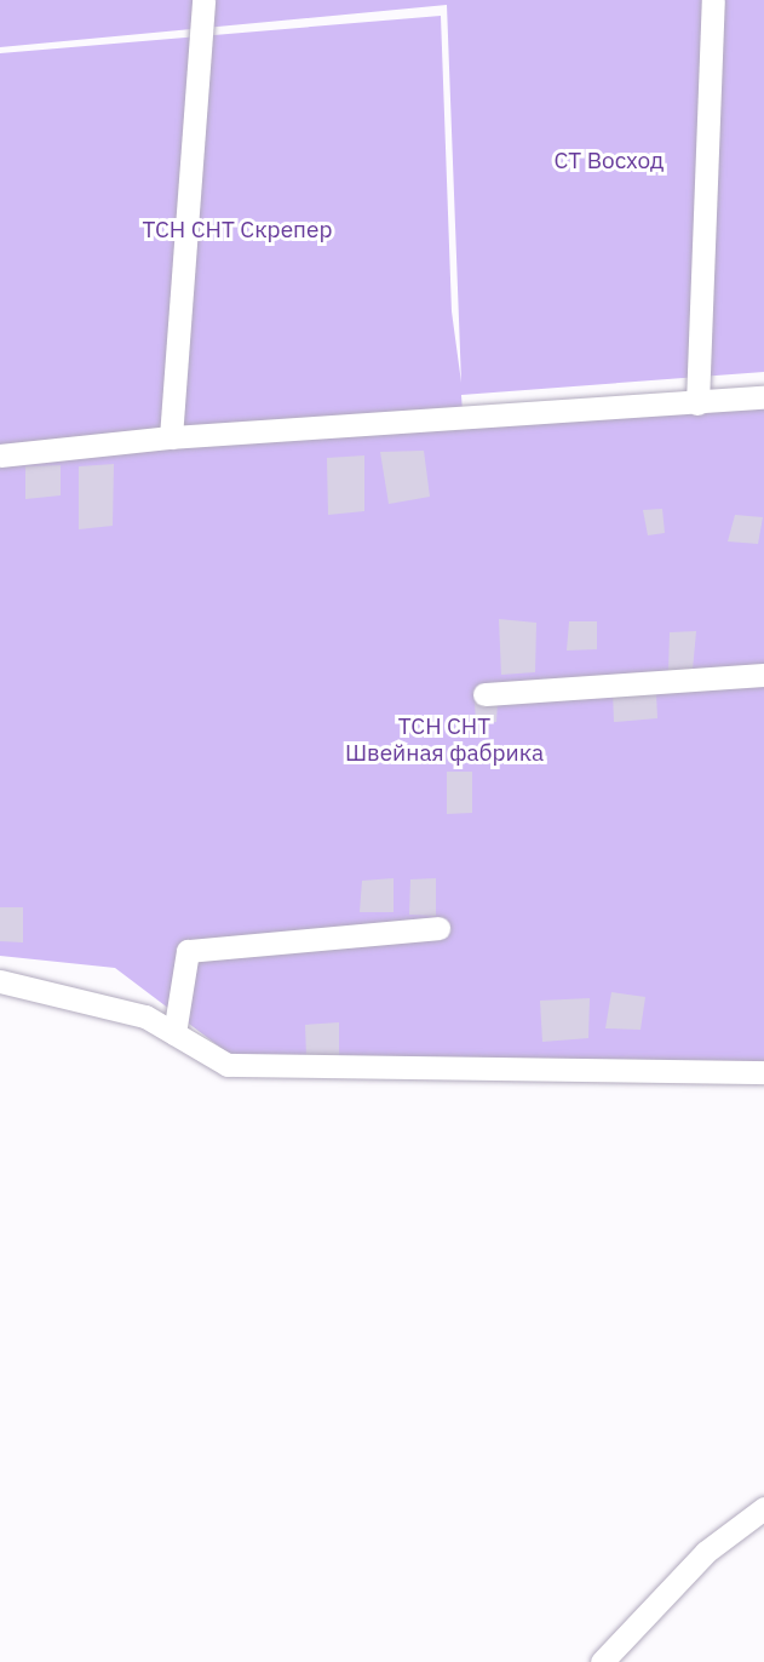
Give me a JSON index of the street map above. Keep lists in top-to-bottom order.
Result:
{
  "parks": ["СТ Восход", "ТСН СНТ Скрепер", "ТСН СНТ Швейная фабрика"]
}
